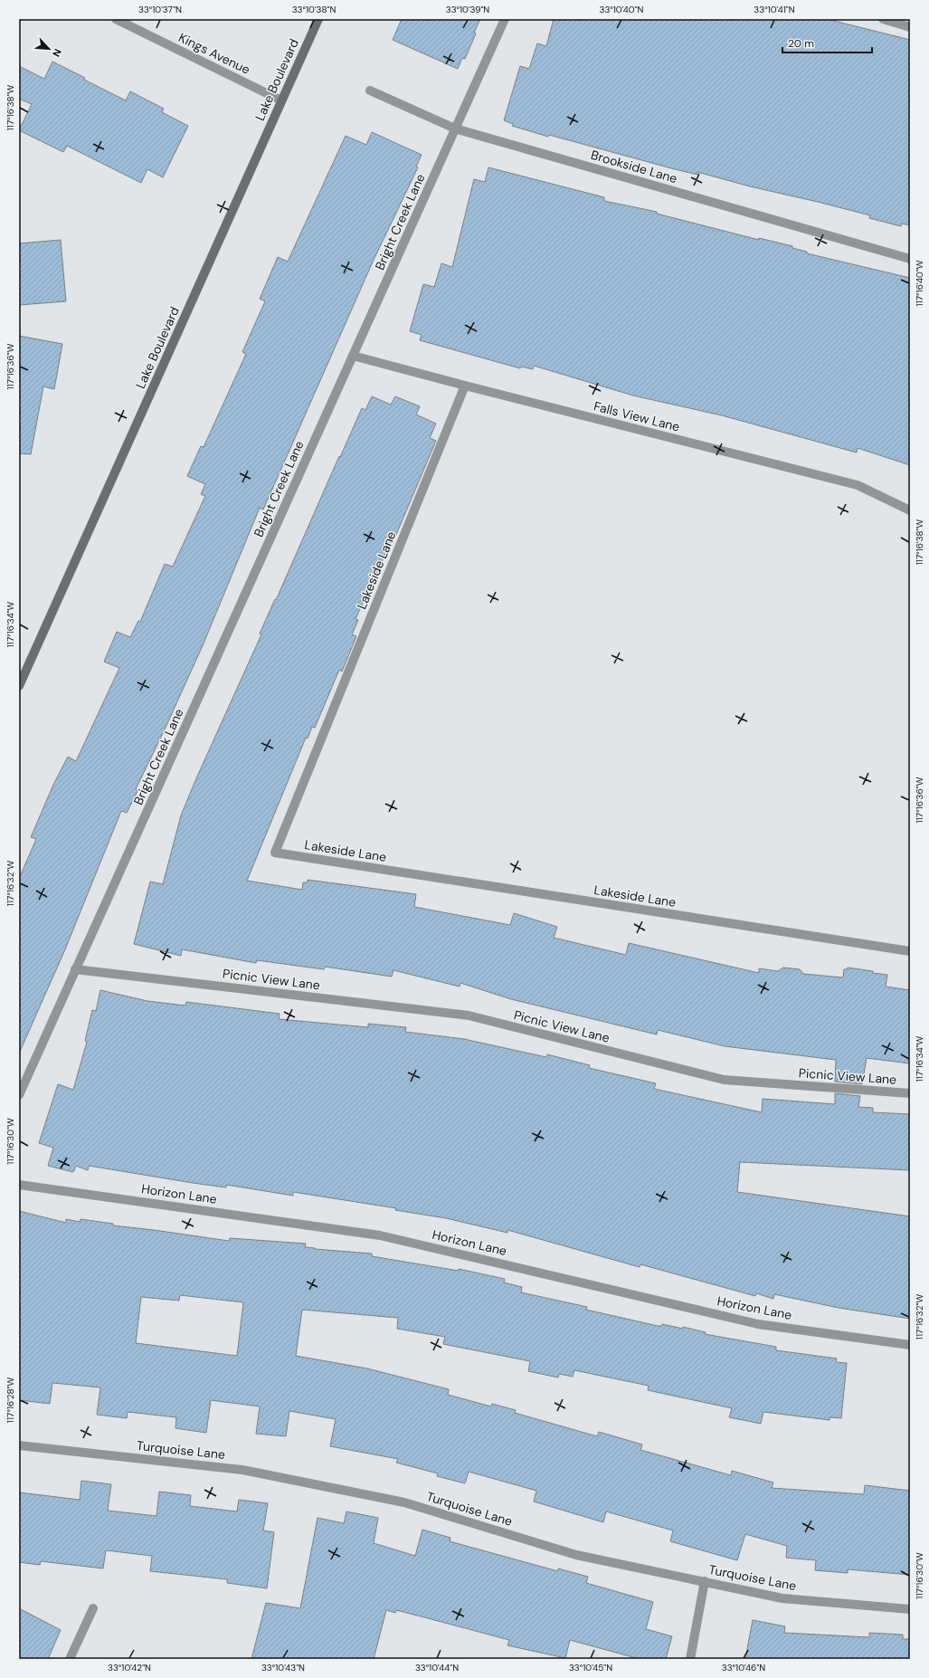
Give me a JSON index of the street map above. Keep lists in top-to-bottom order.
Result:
{
  "streets": {
    "main road": ["Lake Boulevard"],
    "street": [
      "Kings Avenue",
      "Brookside Lane",
      "Bright Creek Lane",
      "Falls View Lane",
      "Lakeside Lane",
      "Picnic View Lane",
      "Horizon Lane",
      "Turquoise Lane"
    ]
  },
  "crossings": [
    ["Kings Avenue", "Lake Boulevard"],
    ["Brookside Lane", "Bright Creek Lane"],
    ["Bright Creek Lane", "Falls View Lane"],
    ["Bright Creek Lane", "Picnic View Lane"],
    ["Falls View Lane", "Lakeside Lane"]
  ],
  "scale_bar": "20 m",
  "north": "bottom right",
  "coordinates": [
    "33°10'37\"N",
    "33°10'38\"N",
    "33°10'39\"N",
    "33°10'40\"N",
    "33°10'41\"N",
    "117°16'38\"W",
    "117°16'40\"W",
    "117°16'36\"W",
    "117°16'34\"W",
    "117°16'32\"W",
    "117°16'30\"W",
    "117°16'28\"W",
    "33°10'42\"N",
    "33°10'43\"N",
    "33°10'44\"N",
    "33°10'45\"N",
    "33°10'46\"N"
  ]
}
